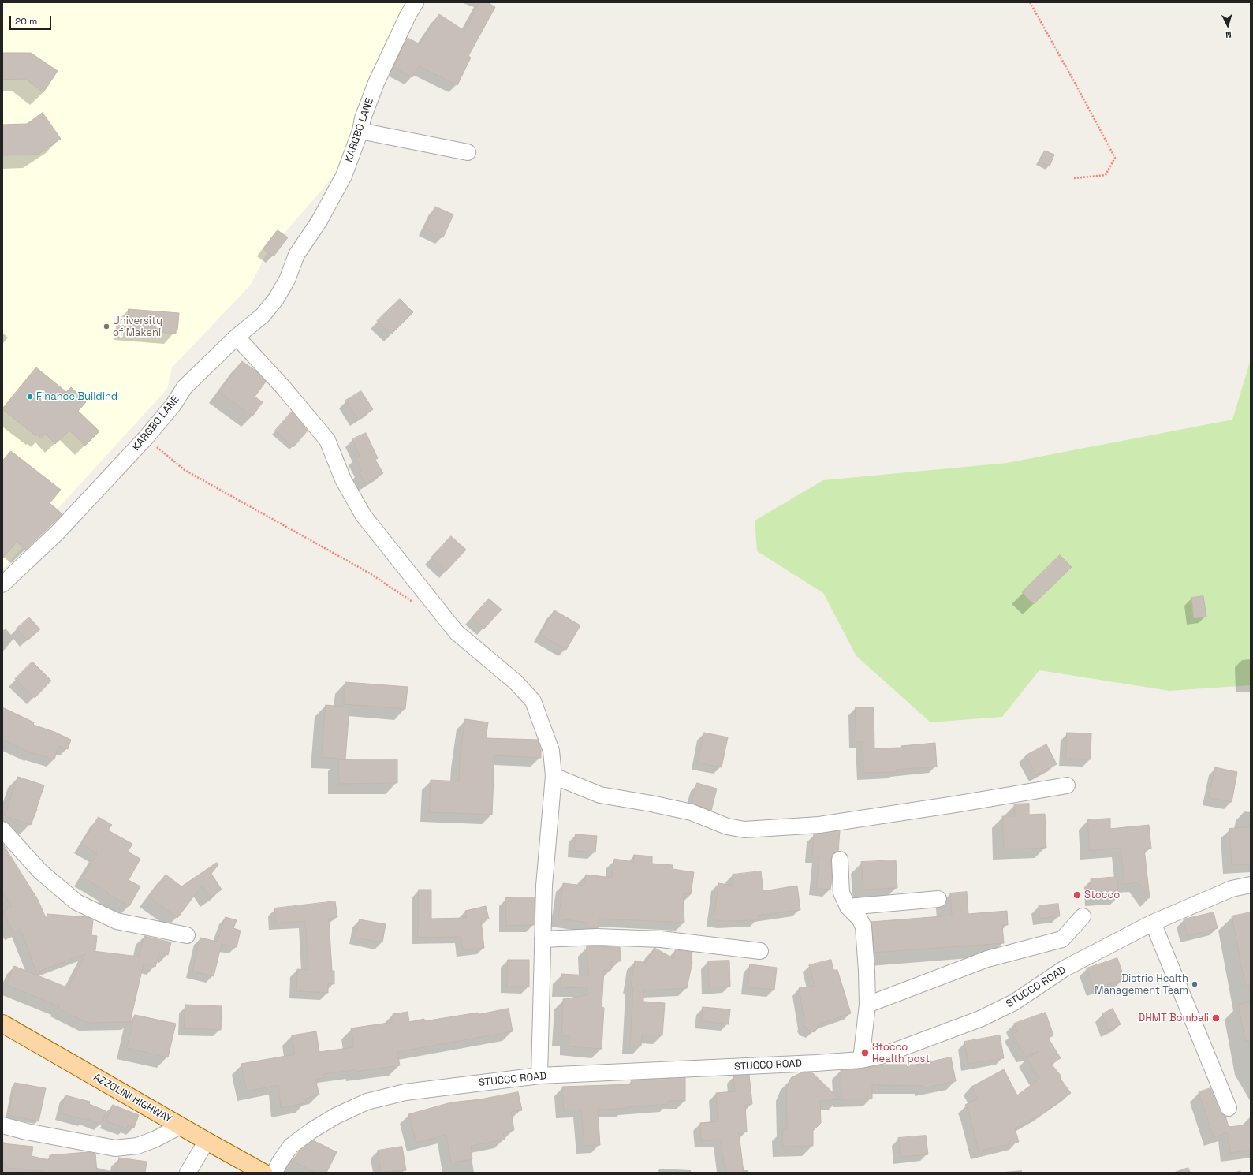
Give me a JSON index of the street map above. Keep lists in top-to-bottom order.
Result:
{
  "streets": {
    "main road": ["AZZOLINI HIGHWAY"],
    "street": ["KARGBO LANE", "STUCCO ROAD"]
  },
  "places": [
    "University of Makeni",
    "Finance Buildind",
    "Stocco",
    "Distric Health Management Team",
    "DHMT Bombali",
    "Stocco Health post"
  ],
  "scale_bar": "20 m",
  "north": "bottom"
}
